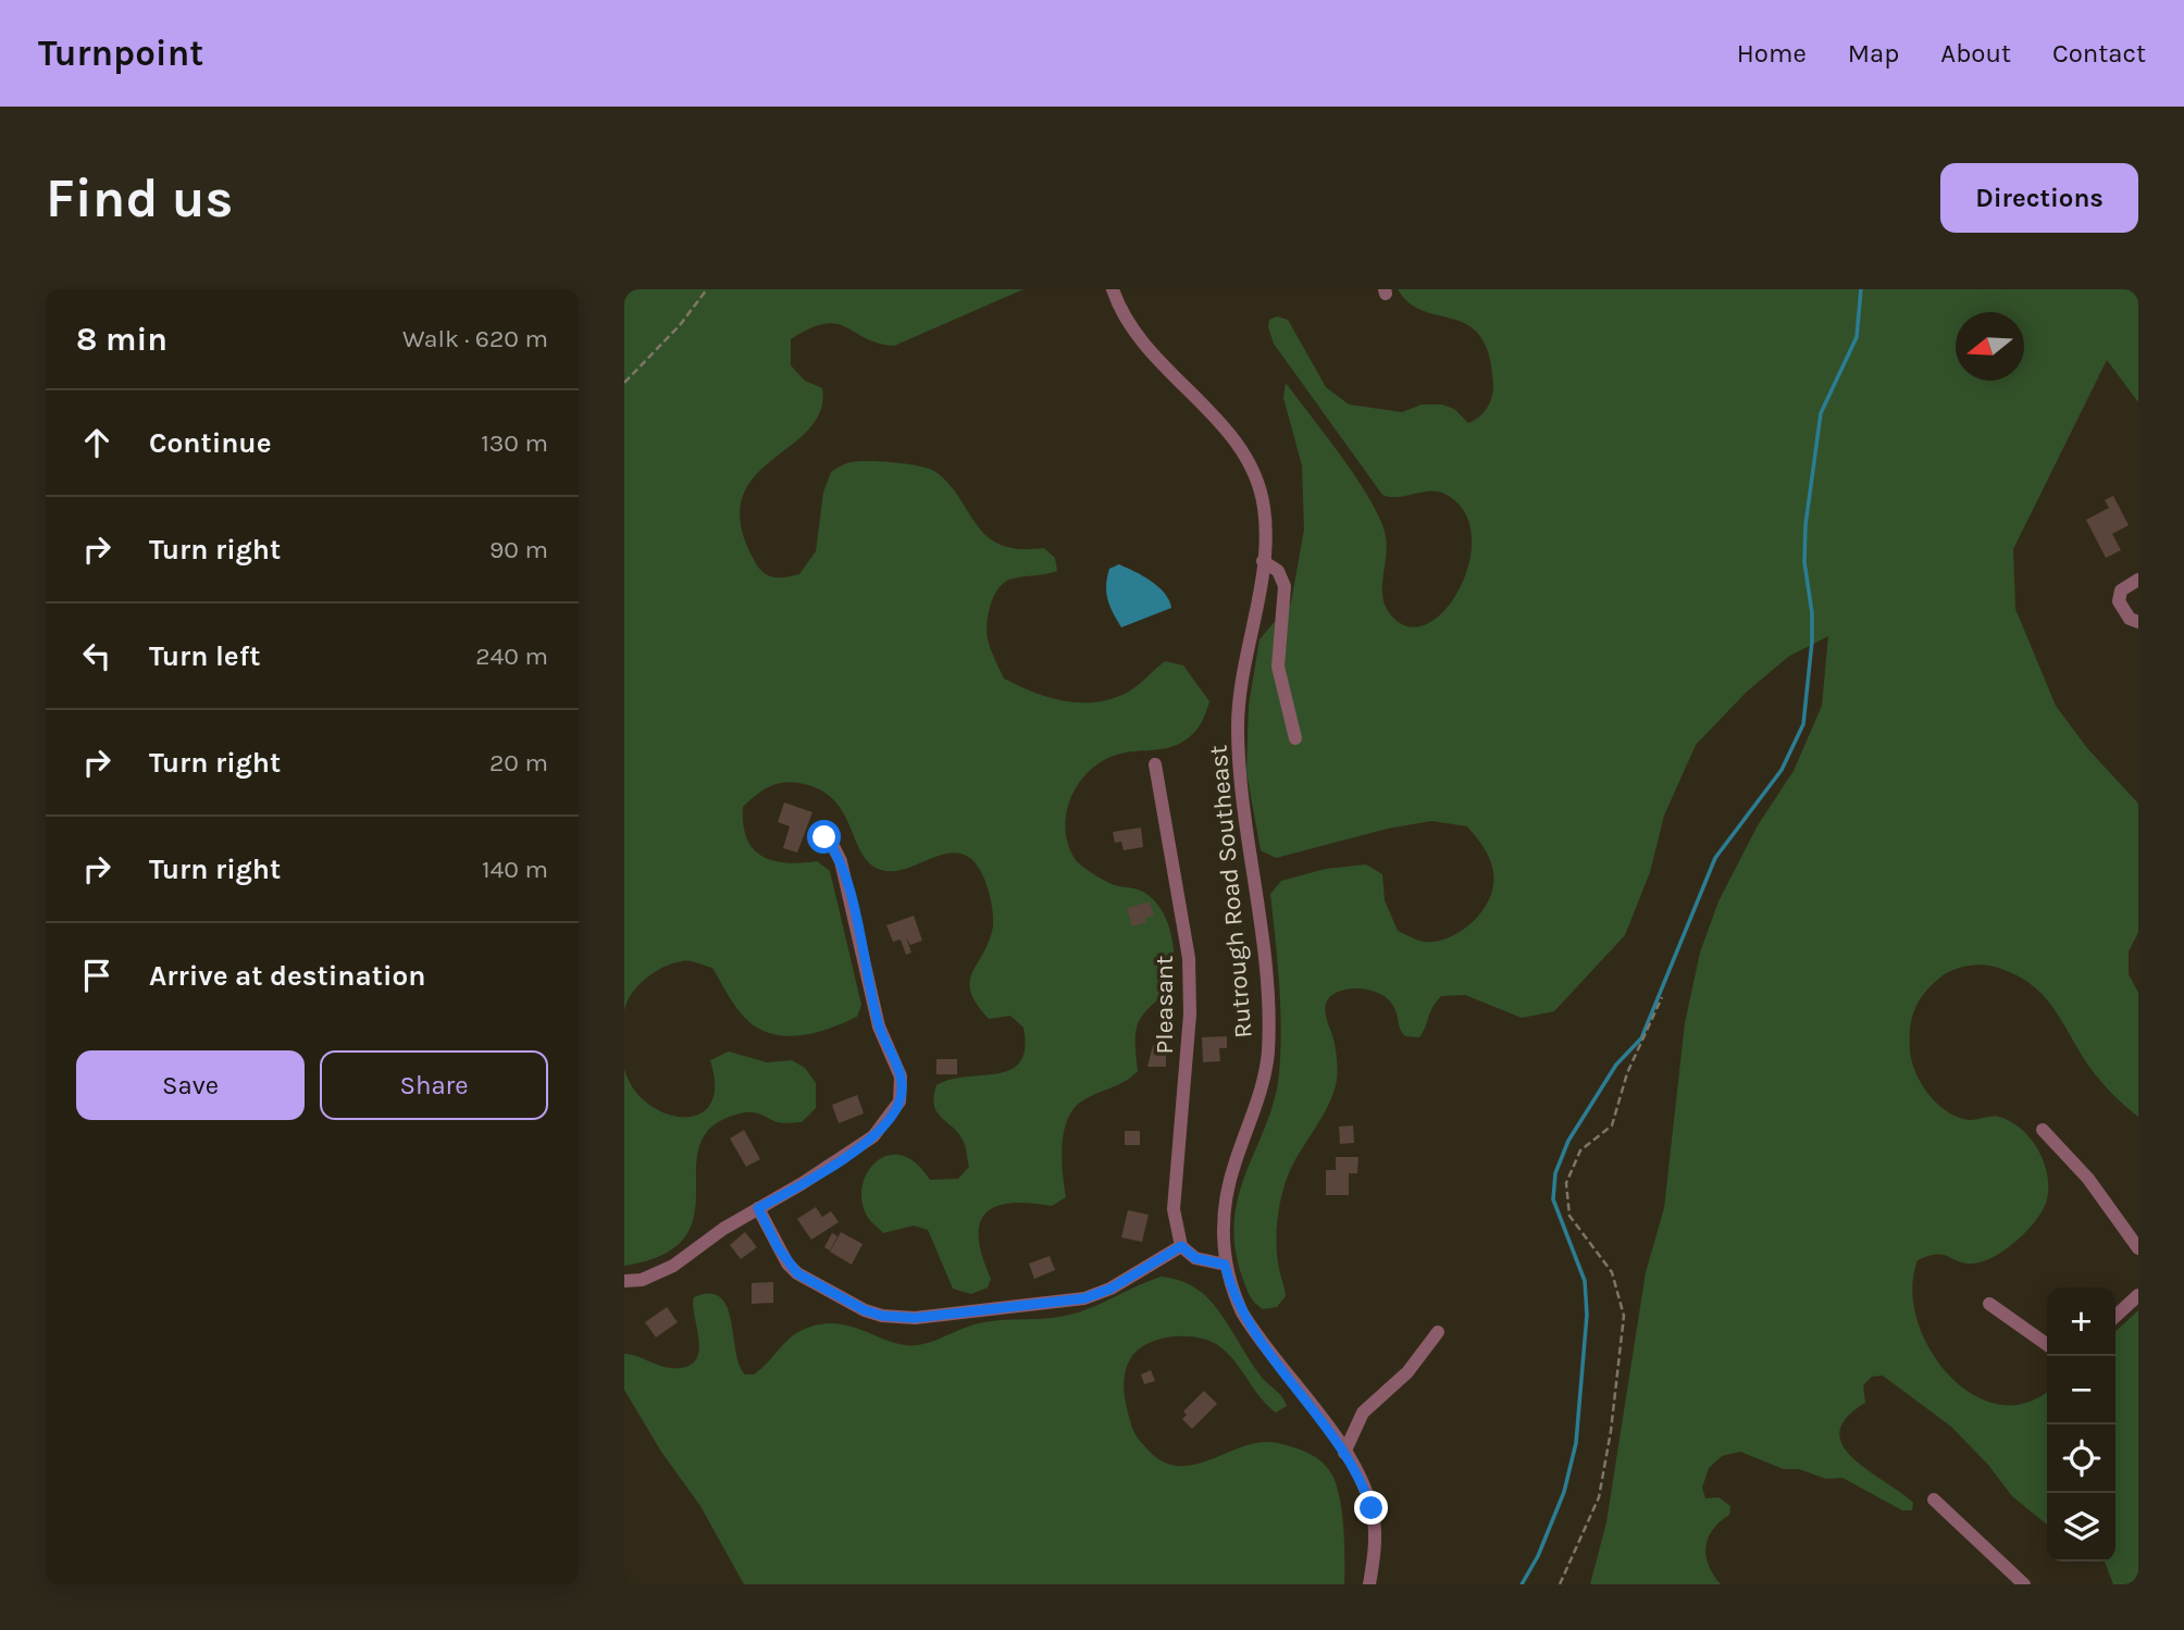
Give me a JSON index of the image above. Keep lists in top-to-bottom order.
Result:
{
  "streets": {
    "street": ["Rutrough Road Southeast", "Pleasant"]
  },
  "north": "left",
  "page": {
    "header": "Turnpoint",
    "nav": [
      "Home",
      "Map",
      "About",
      "Contact"
    ],
    "buttons": [
      "Directions",
      ["Save", "Share"]
    ],
    "title": "Find us",
    "heading": ["8 min", "Walk · 620 m"],
    "list": [
      ["Continue", "130 m"],
      ["Turn right", "90 m"],
      ["Turn left", "240 m"],
      ["Turn right", "20 m"],
      ["Turn right", "140 m"],
      "Arrive at destination"
    ],
    "map_buttons": ["+", "−"]
  }
}
